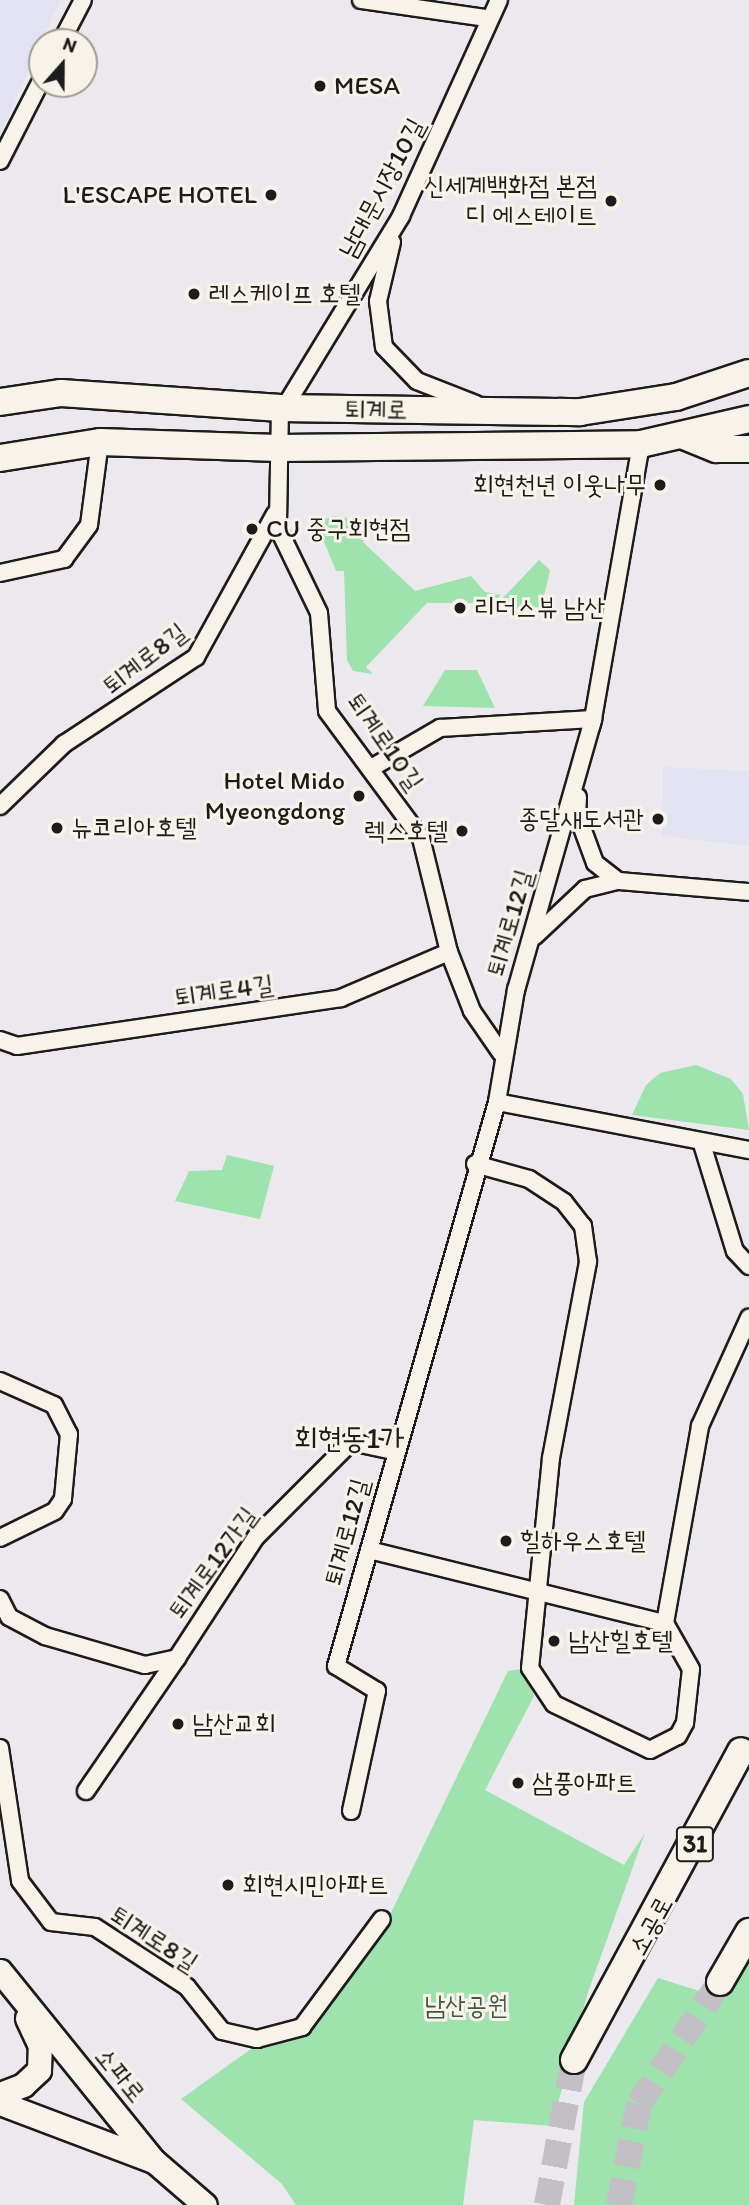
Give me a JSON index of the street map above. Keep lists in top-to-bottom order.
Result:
{
  "streets": {
    "main road": [
      "퇴계로",
      "31",
      "소공로",
      "소파로"
    ],
    "street": [
      "남대문시장10길",
      "퇴계로8길",
      "퇴계로10길",
      "퇴계로12길",
      "퇴계로4길",
      "퇴계로12가길"
    ]
  },
  "crossings": [
    ["남대문시장10길", "퇴계로"],
    ["남대문시장10길", "퇴계로10길"],
    ["퇴계로", "퇴계로10길"],
    ["퇴계로", "퇴계로12길"],
    ["퇴계로8길", "퇴계로10길"],
    ["퇴계로10길", "퇴계로12길"],
    ["퇴계로10길", "퇴계로4길"],
    ["퇴계로12길", "퇴계로12가길"]
  ],
  "districts": ["회현동1가"],
  "parks": ["남산공원"],
  "places": [
    "MESA",
    "L'ESCAPE HOTEL",
    "신세계백화점 본점 디 에스테이트",
    "레스케이프 호텔",
    "회현천년 이웃나무",
    "CU 중구회현점",
    "리더스뷰 남산",
    "Hotel Mido Myeongdong",
    "종달새도서관",
    "뉴코리아호텔",
    "렉스호텔",
    "힐하우스호텔",
    "남산힐호텔",
    "남산교회",
    "삼풍아파트",
    "회현시민아파트"
  ],
  "north": "top"
}
